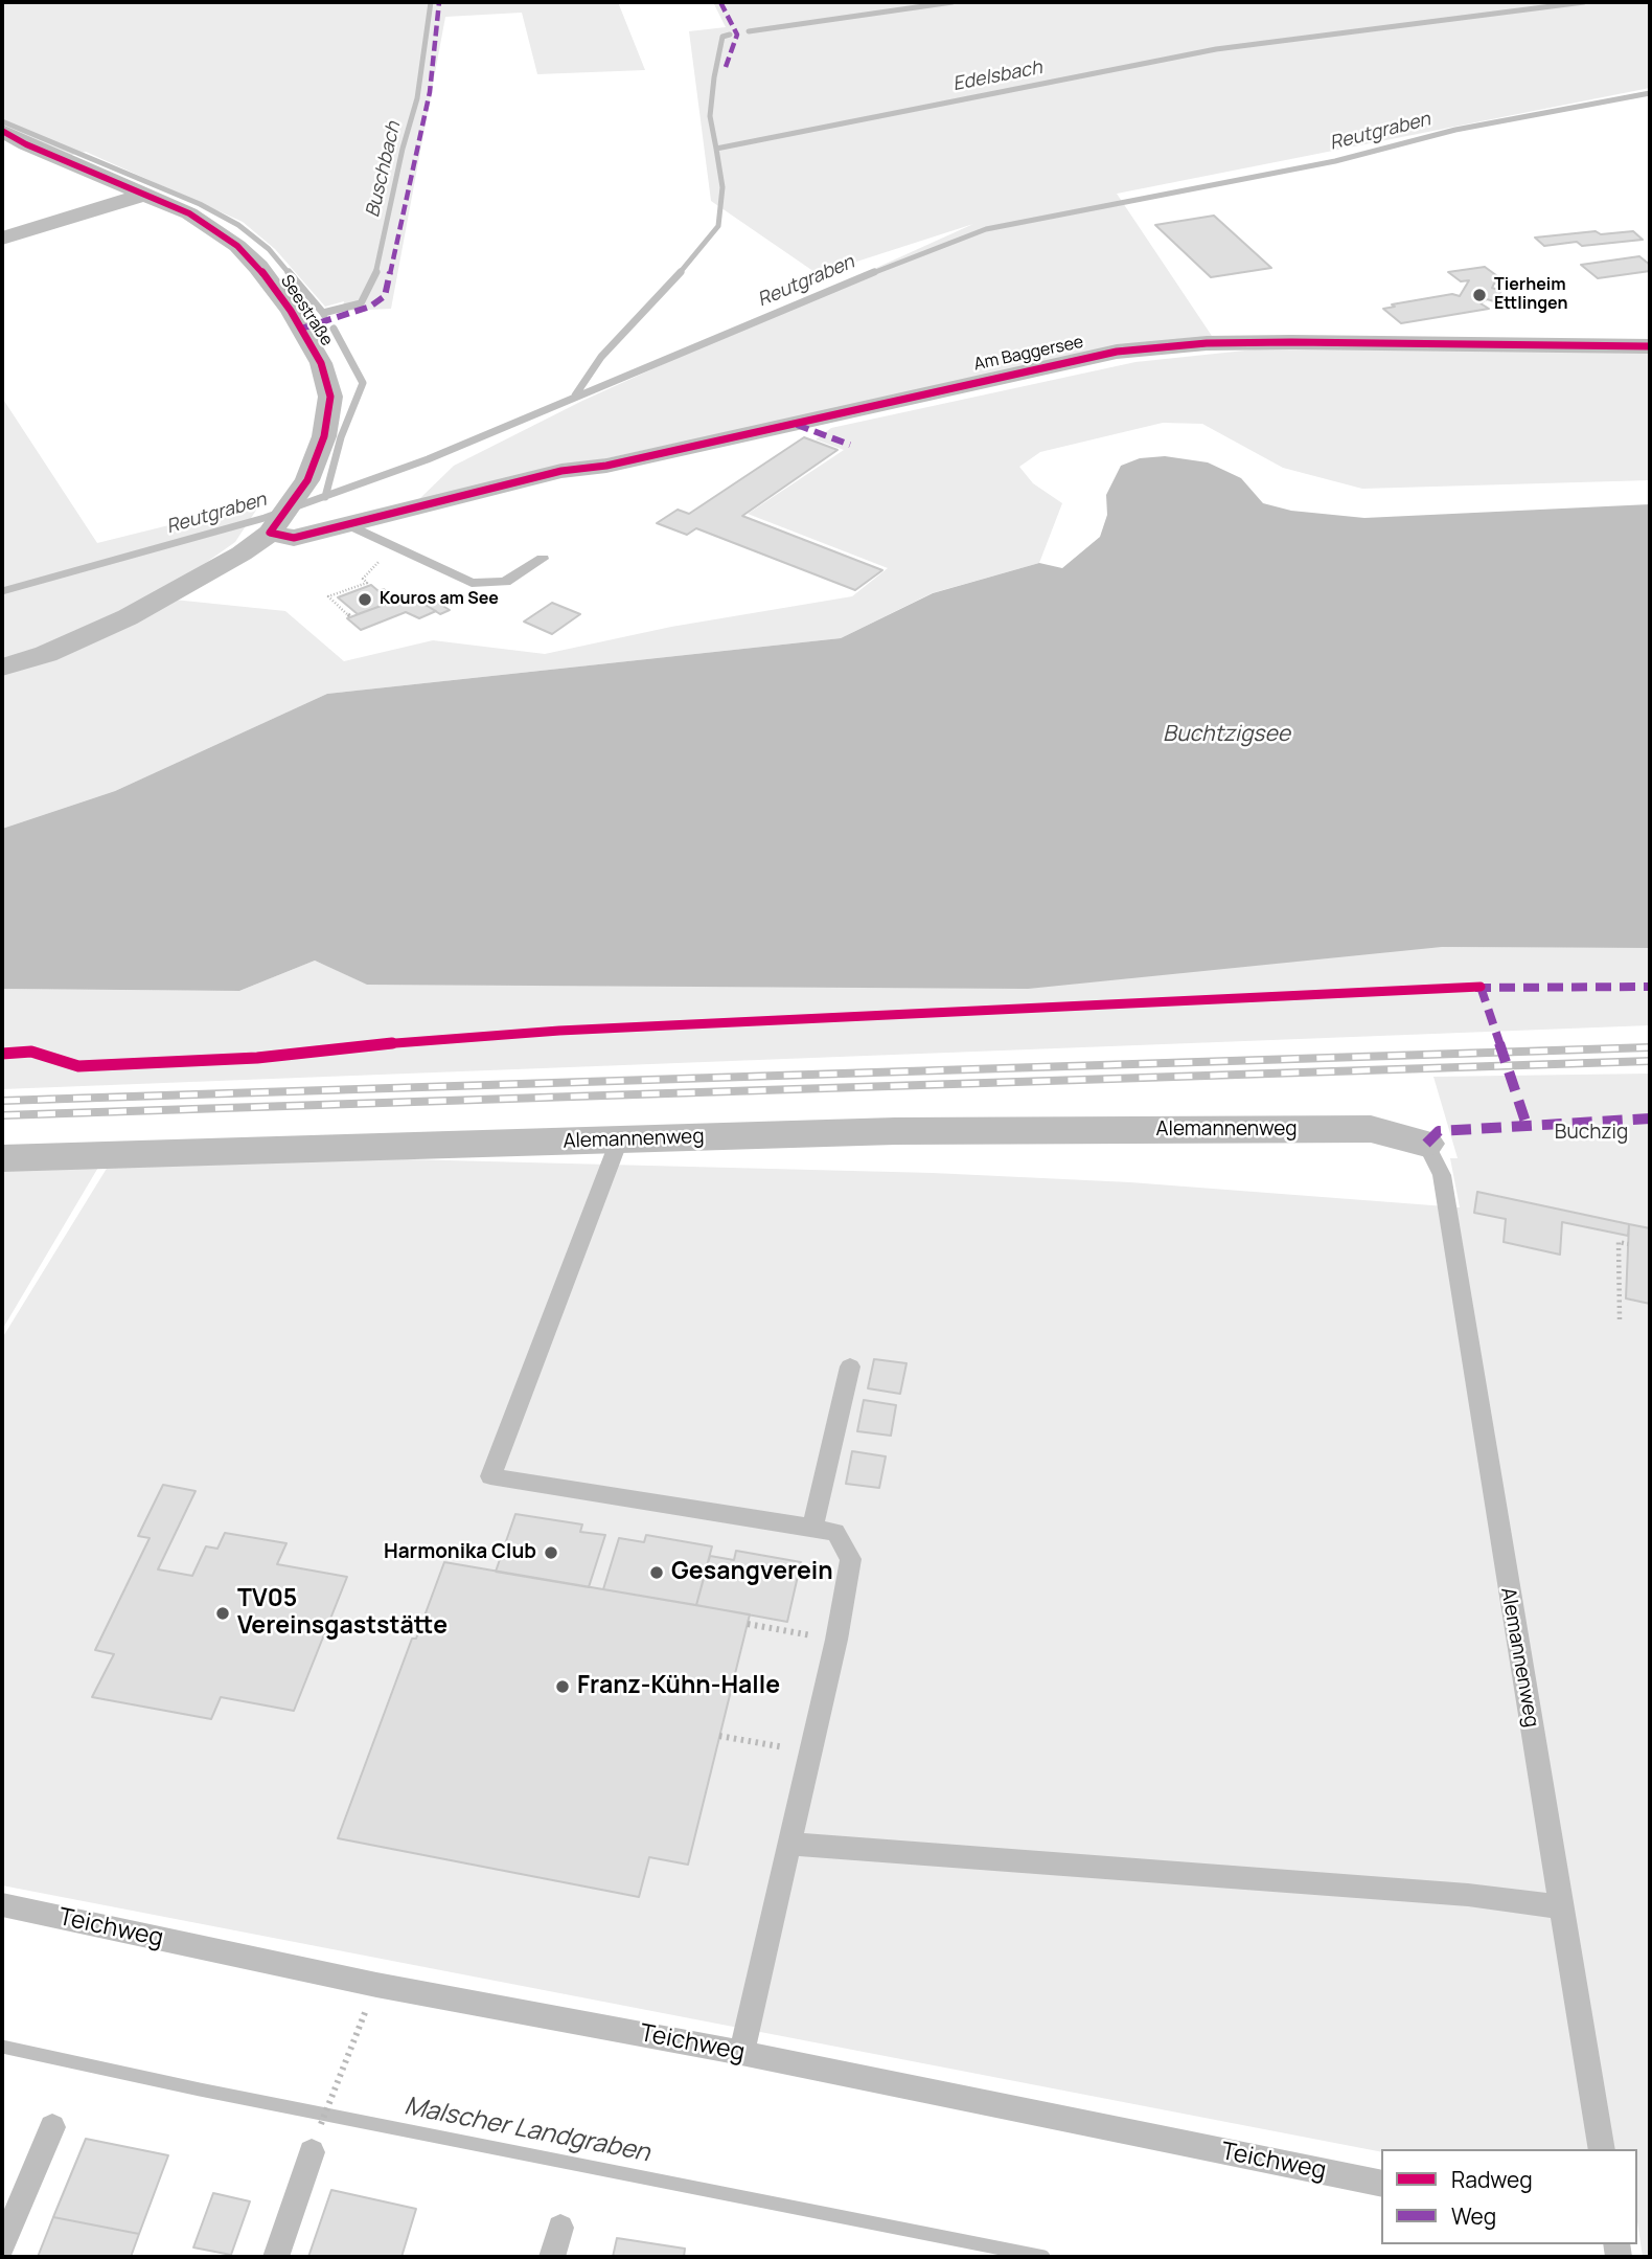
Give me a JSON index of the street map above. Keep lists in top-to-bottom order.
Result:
{
  "streets": {
    "street": ["Seestraße", "Am Baggersee", "Alemannenweg"],
    "lane": ["Teichweg"]
  },
  "water": [
    "Edelsbach",
    "Reutgraben",
    "Buschbach",
    "Buchtzigsee",
    "Malscher Landgraben"
  ],
  "parks": ["Buchzig"],
  "places": [
    "Tierheim Ettlingen",
    "Kouros am See",
    "Harmonika Club",
    "Gesangverein",
    "TV05 Vereinsgaststätte",
    "Franz-Kühn-Halle"
  ],
  "legend": ["Radweg", "Weg"]
}
